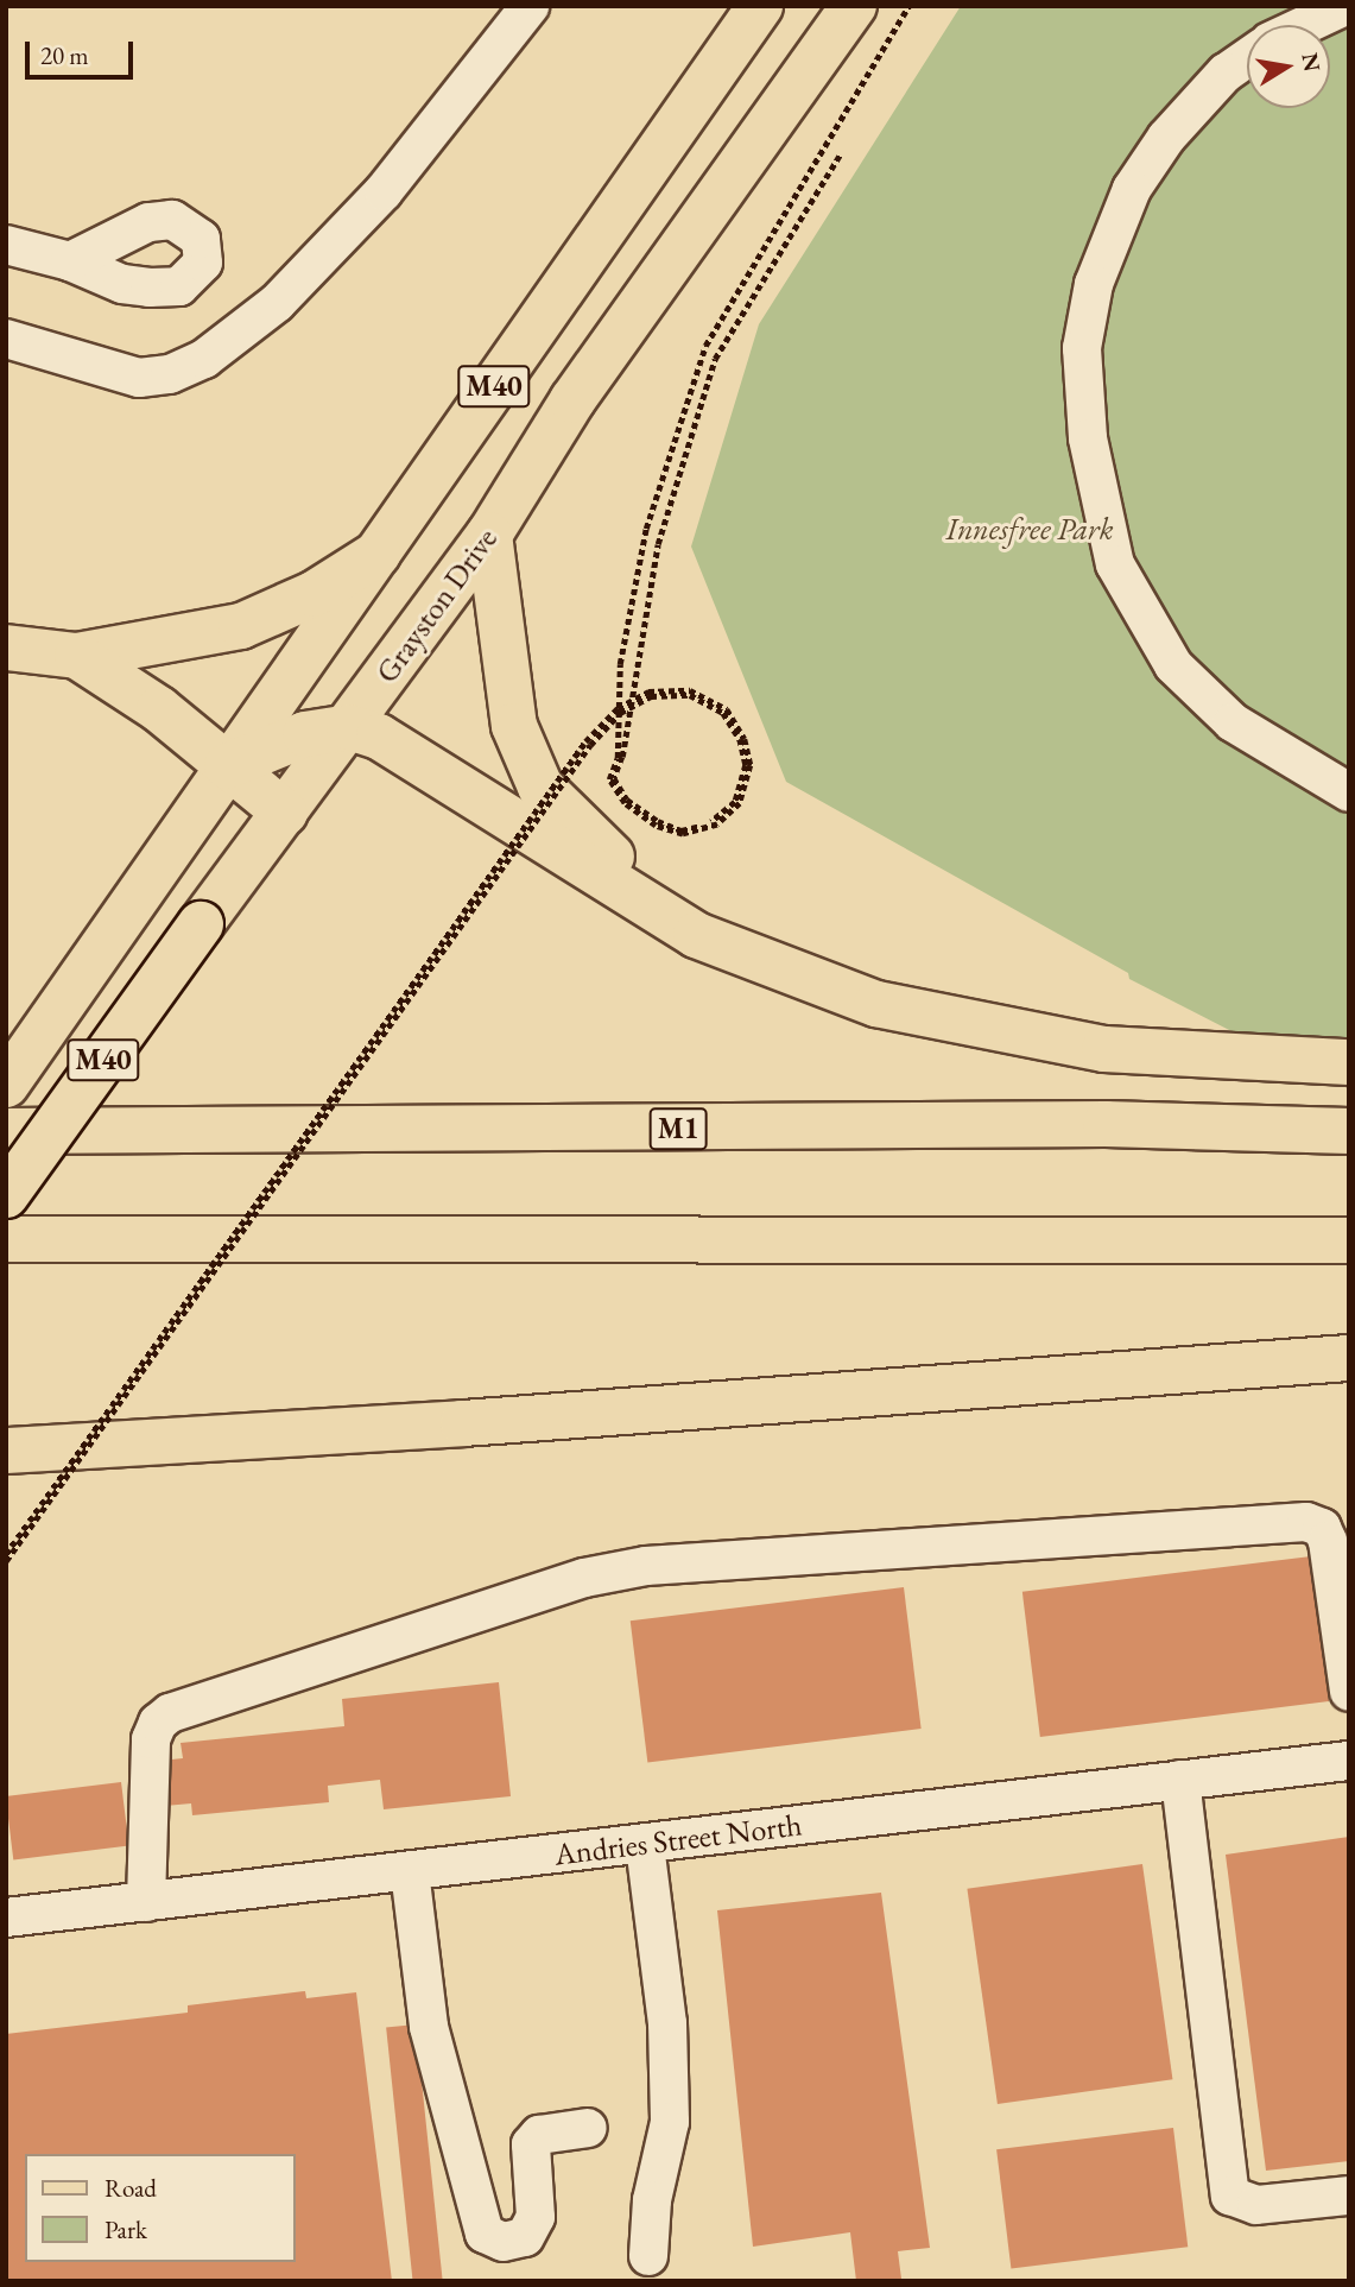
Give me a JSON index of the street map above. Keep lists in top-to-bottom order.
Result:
{
  "streets": {
    "main road": ["M40", "Grayston Drive", "M1"],
    "street": ["Andries Street North"]
  },
  "parks": ["Innesfree Park"],
  "legend": ["Road", "Park"],
  "scale_bar": "20 m",
  "north": "right"
}
